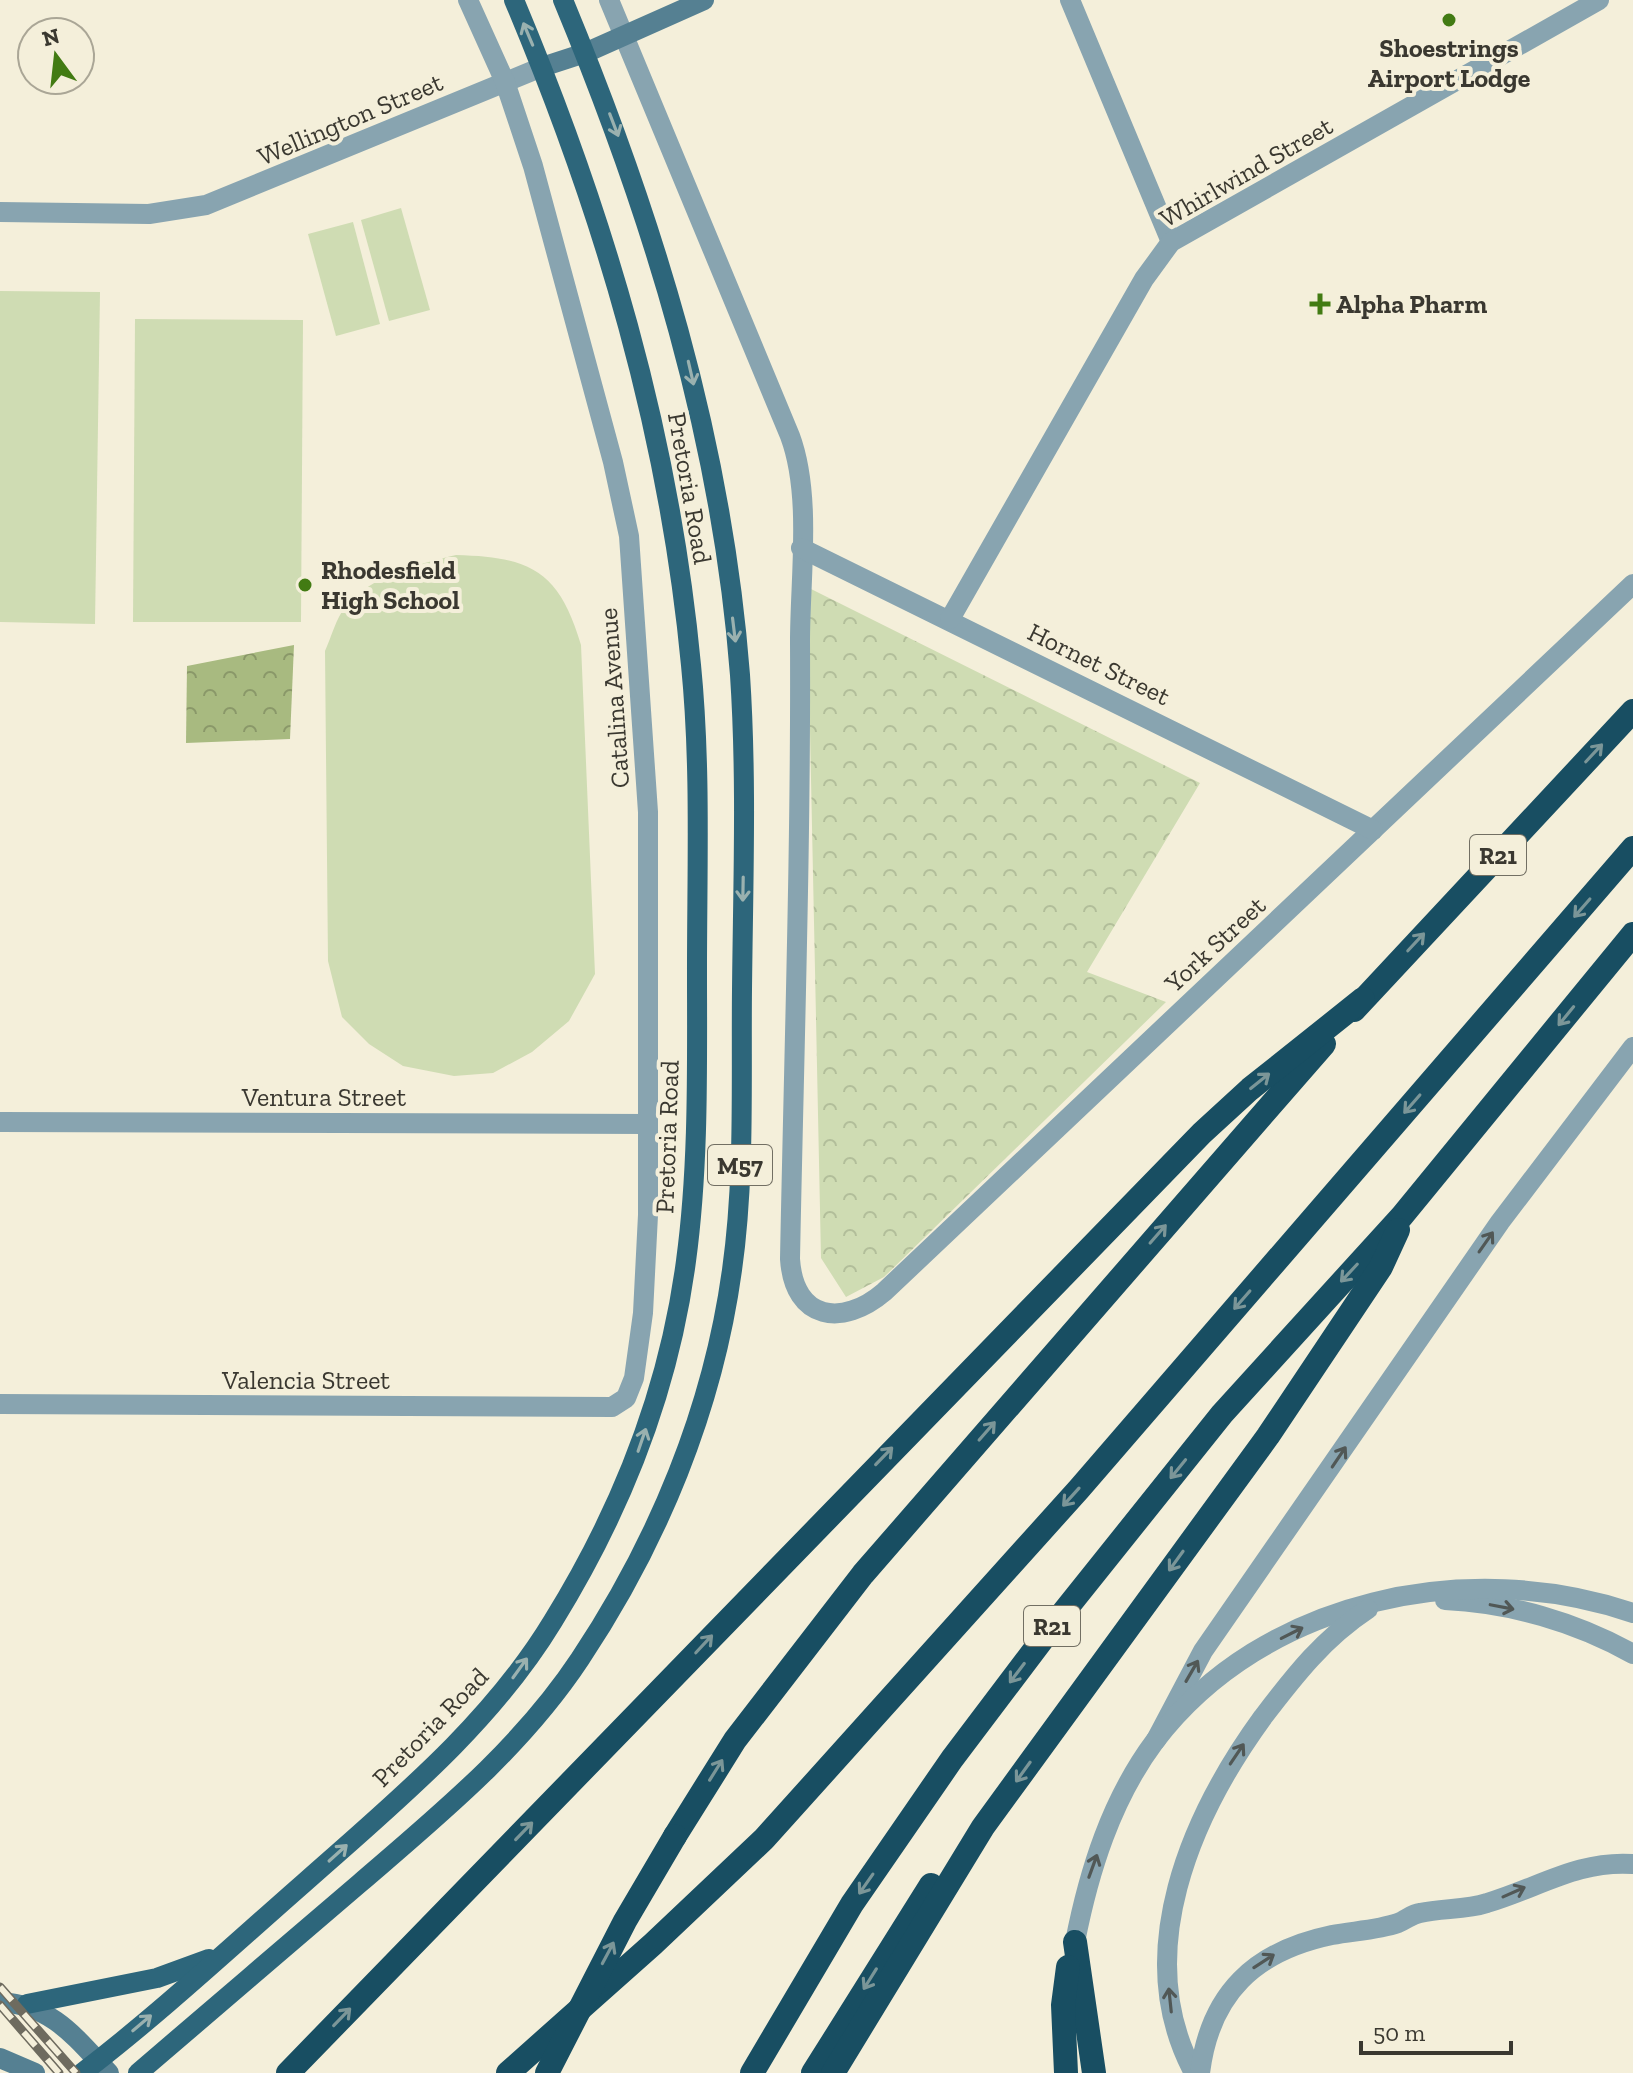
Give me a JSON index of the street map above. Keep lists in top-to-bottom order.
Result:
{
  "streets": {
    "highway": ["R21"],
    "main road": ["Pretoria Road", "M57"],
    "street": [
      "Wellington Street",
      "Whirlwind Street",
      "Hornet Street",
      "Catalina Avenue",
      "York Street",
      "Ventura Street",
      "Valencia Street"
    ]
  },
  "crossings": [
    ["Wellington Street", "Pretoria Road"],
    ["Wellington Street", "Catalina Avenue"],
    ["Whirlwind Street", "Hornet Street"],
    ["Hornet Street", "York Street"],
    ["Catalina Avenue", "Ventura Street"],
    ["Catalina Avenue", "Valencia Street"]
  ],
  "places": {
    "other": ["Shoestrings Airport Lodge", "Rhodesfield High School"],
    "health": ["Alpha Pharm"]
  },
  "scale_bar": "50 m",
  "north": "top"
}
